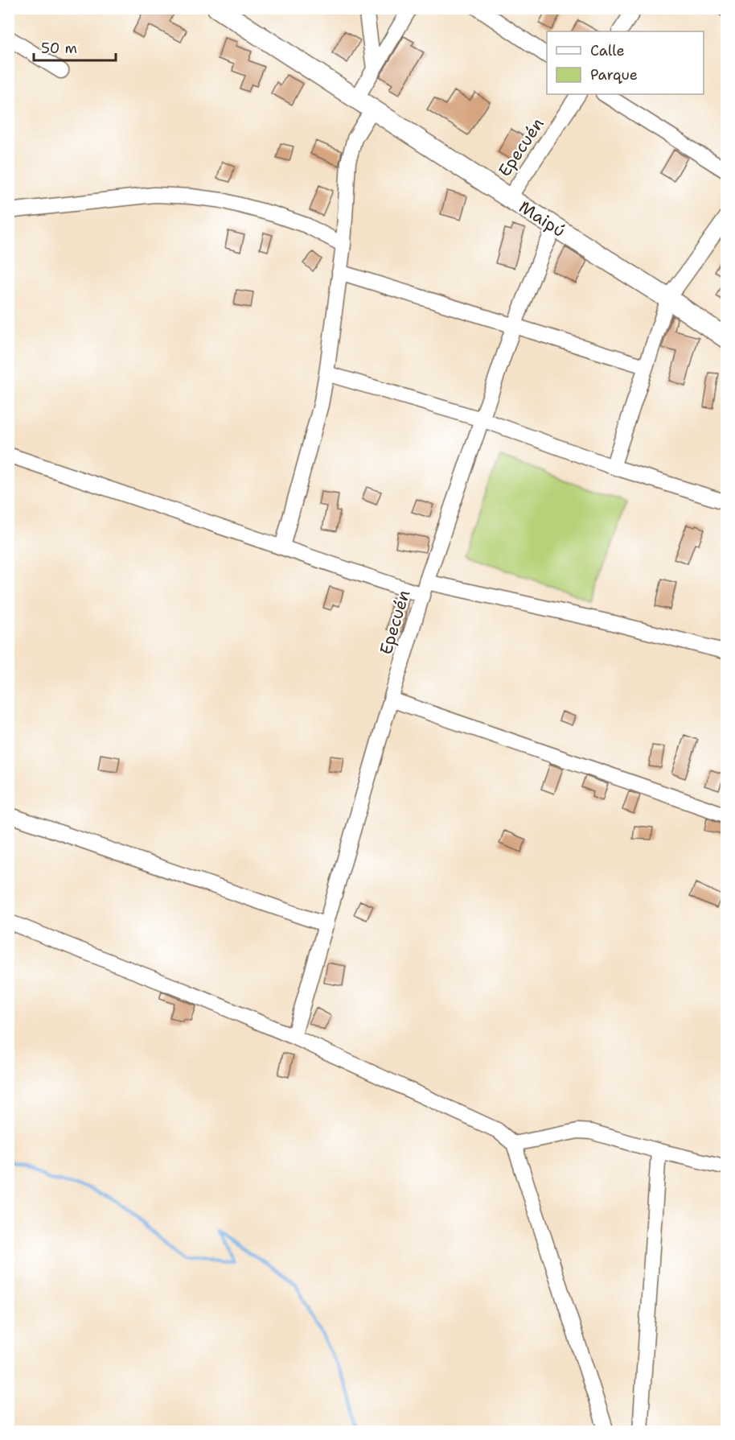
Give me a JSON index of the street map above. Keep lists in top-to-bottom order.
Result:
{
  "streets": {
    "main road": ["Maipú"],
    "street": ["Epecuén"]
  },
  "crossings": [
    ["Epecuén", "Maipú"]
  ],
  "legend": ["Calle", "Parque"],
  "scale_bar": "50 m"
}
